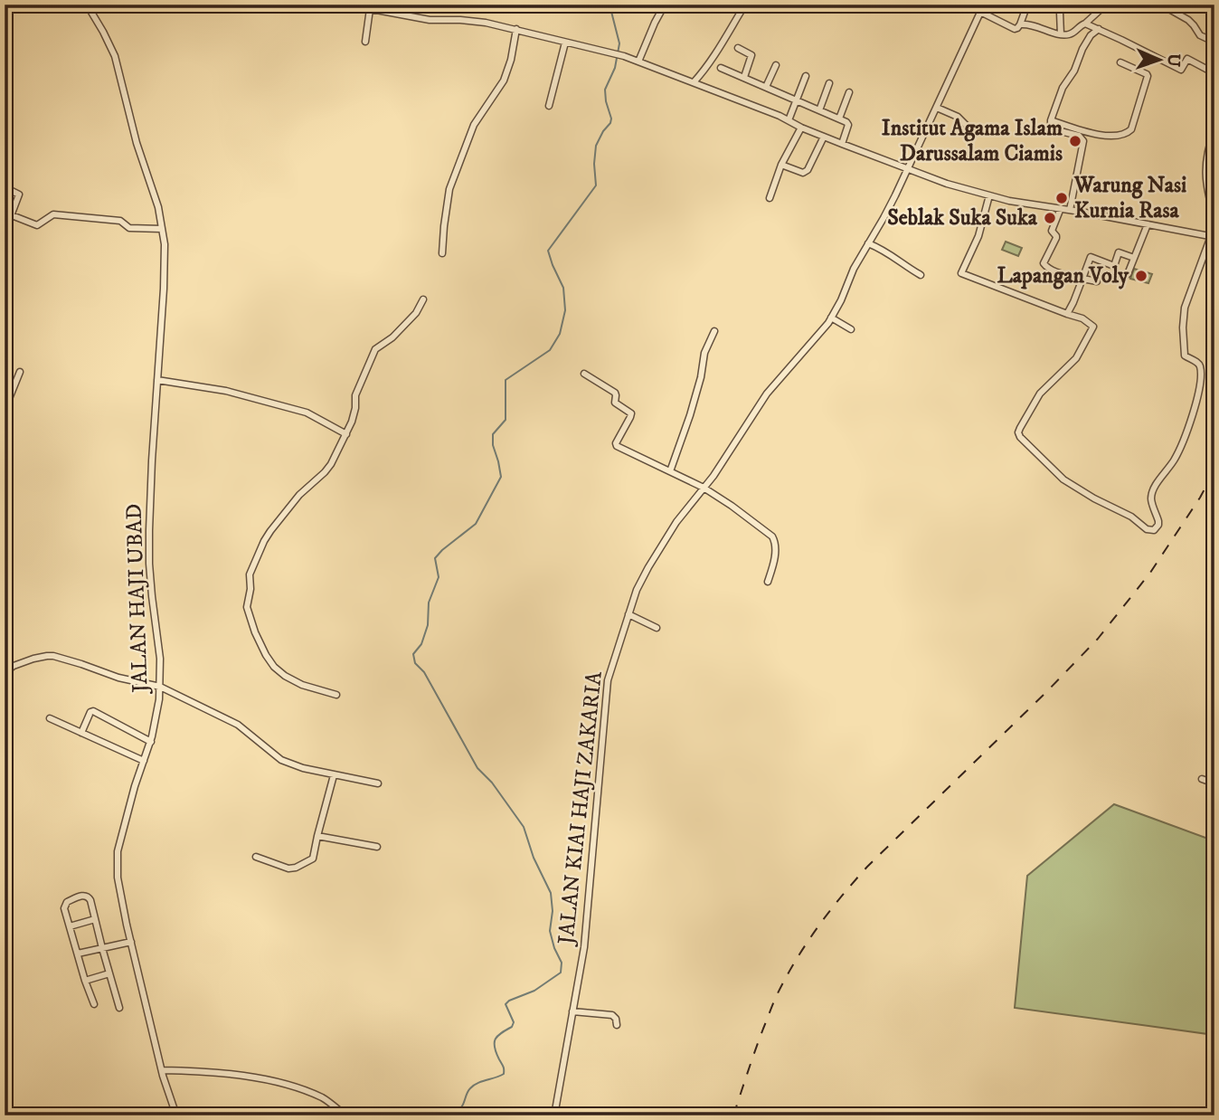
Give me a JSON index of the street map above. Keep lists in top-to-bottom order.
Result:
{
  "streets": {
    "street": ["JALAN HAJI UBAD", "JALAN KIAI HAJI ZAKARIA"]
  },
  "places": [
    "Institut Agama Islam Darussalam Ciamis",
    "Warung Nasi Kurnia Rasa",
    "Seblak Suka Suka",
    "Lapangan Voly"
  ],
  "north": "right"
}
